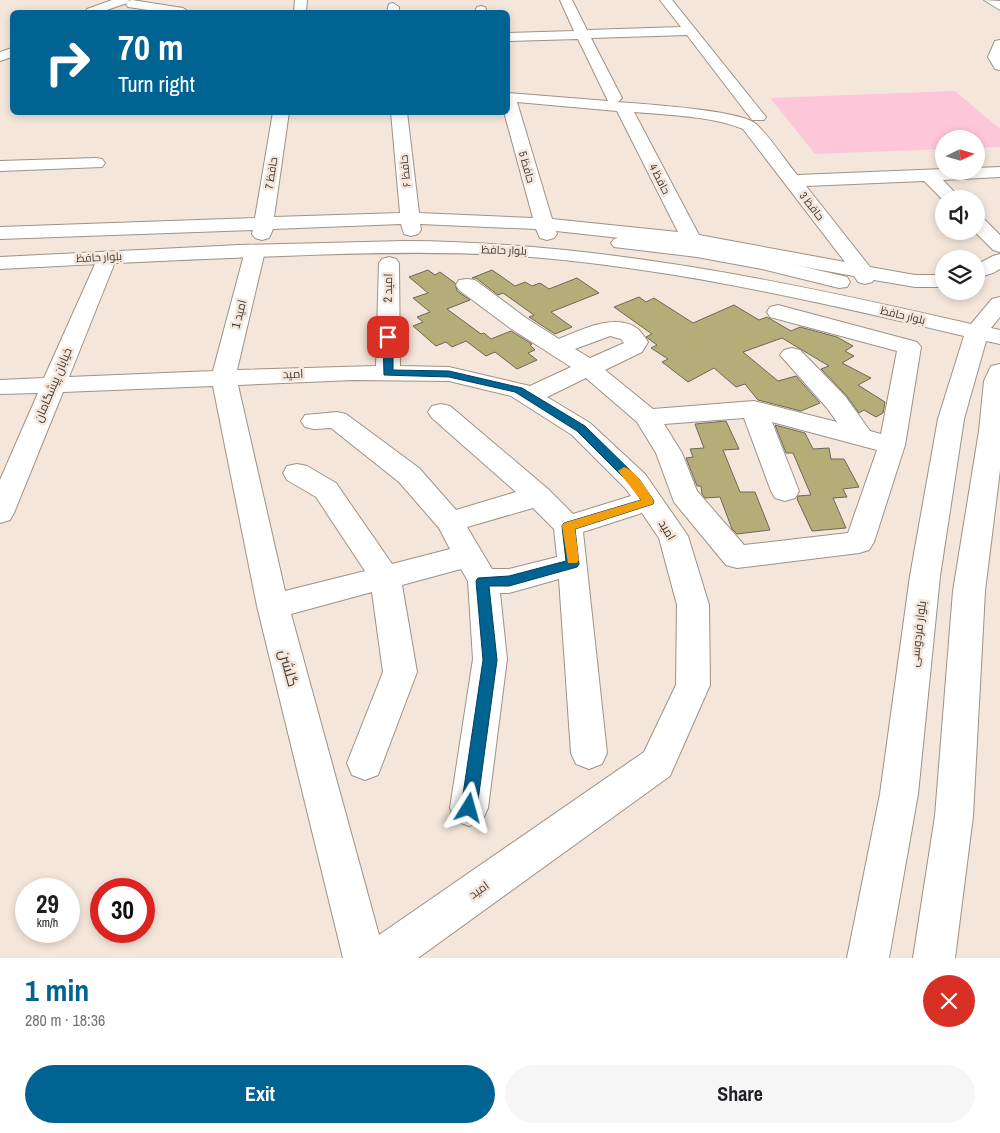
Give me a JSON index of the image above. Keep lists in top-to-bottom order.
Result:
{
  "streets": {
    "street": [
      "حافظ 5",
      "حافظ ۶",
      "حافظ 7",
      "حافظ 4",
      "حافظ 3",
      "بلوار حافظ",
      "امید 2",
      "امید 1",
      "امید",
      "خیابان پیشگامان",
      "بلوار فردوسی",
      "گلشن"
    ]
  },
  "crossings": [
    ["حافظ 5", "بلوار حافظ"],
    ["حافظ ۶", "بلوار حافظ"],
    ["حافظ 7", "بلوار حافظ"],
    ["حافظ 7", "امید 1"],
    ["حافظ 4", "بلوار حافظ"],
    ["حافظ 3", "بلوار حافظ"],
    ["بلوار حافظ", "امید 1"],
    ["بلوار حافظ", "خیابان پیشگامان"],
    ["بلوار حافظ", "بلوار فردوسی"],
    ["امید 2", "امید"],
    ["امید 1", "امید"],
    ["امید 1", "گلشن"],
    ["امید", "خیابان پیشگامان"],
    ["امید", "گلشن"]
  ],
  "north": "right",
  "page": {
    "turn": ["70 m", "Turn right"],
    "speed": "29 km/h",
    "limit": "30",
    "heading": ["1 min", "280 m · 18:36"],
    "buttons": ["Exit", "Share"]
  }
}
